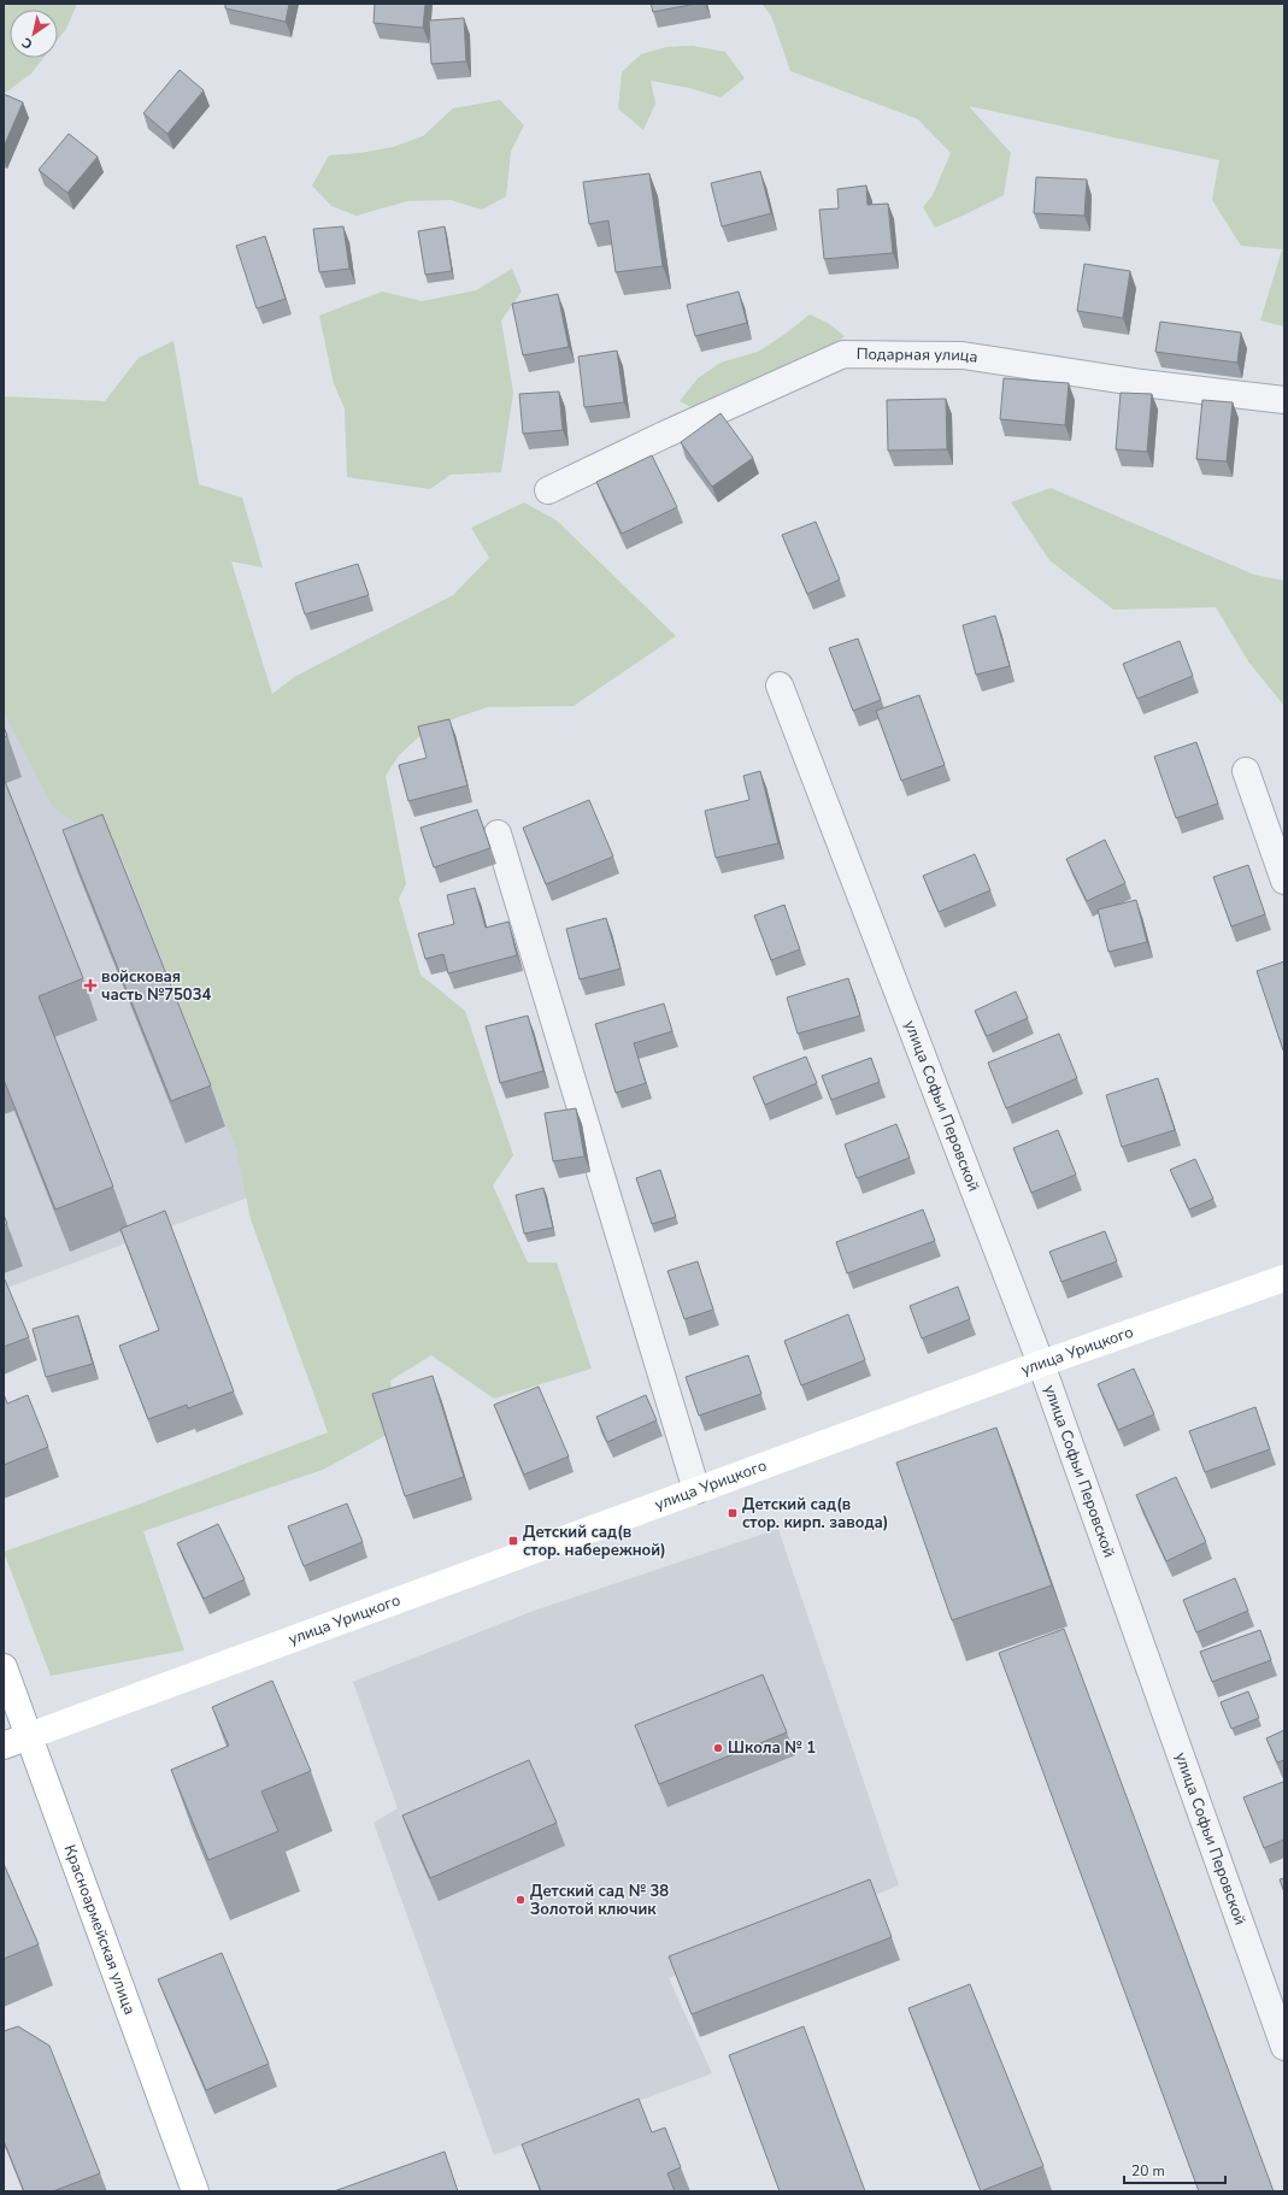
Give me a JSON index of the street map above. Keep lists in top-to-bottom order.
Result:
{
  "streets": {
    "main road": ["улица Урицкого", "Красноармейская улица"],
    "street": ["Подарная улица", "улица Софьи Перовской"]
  },
  "crossings": [
    ["улица Софьи Перовской", "улица Урицкого"],
    ["улица Урицкого", "Красноармейская улица"]
  ],
  "places": {
    "health": ["войсковая часть №75034"],
    "transit": ["Детский сад(в стор. кирп. завода)", "Детский сад(в стор. набережной)"],
    "other": ["Школа № 1", "Детский сад № 38 Золотой ключик"]
  },
  "scale_bar": "20 m",
  "north": "bottom left"
}
